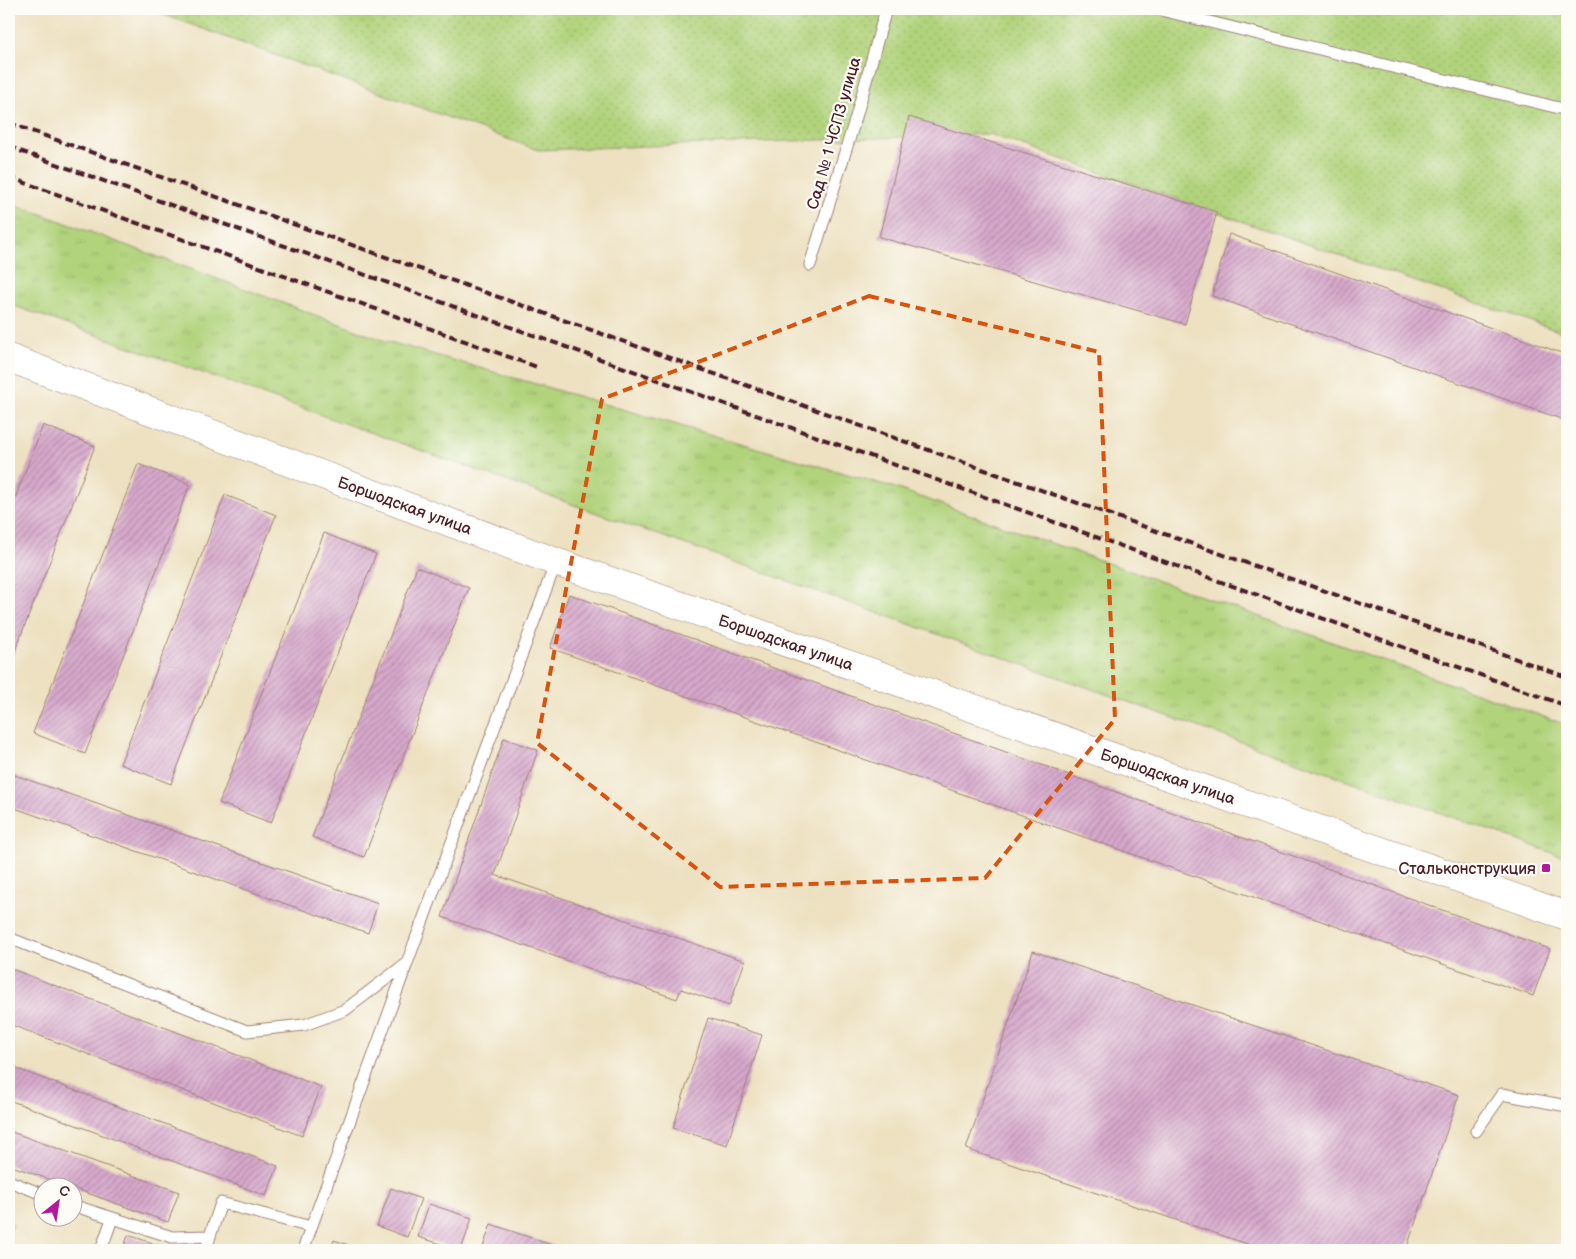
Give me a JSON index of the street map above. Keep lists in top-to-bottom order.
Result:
{
  "streets": {
    "street": ["Боршодская улица"],
    "lane": ["Сад № 1 ЧСПЗ улица"]
  },
  "places": {
    "transit": ["Стальконструкция"]
  },
  "north": "top right"
}
